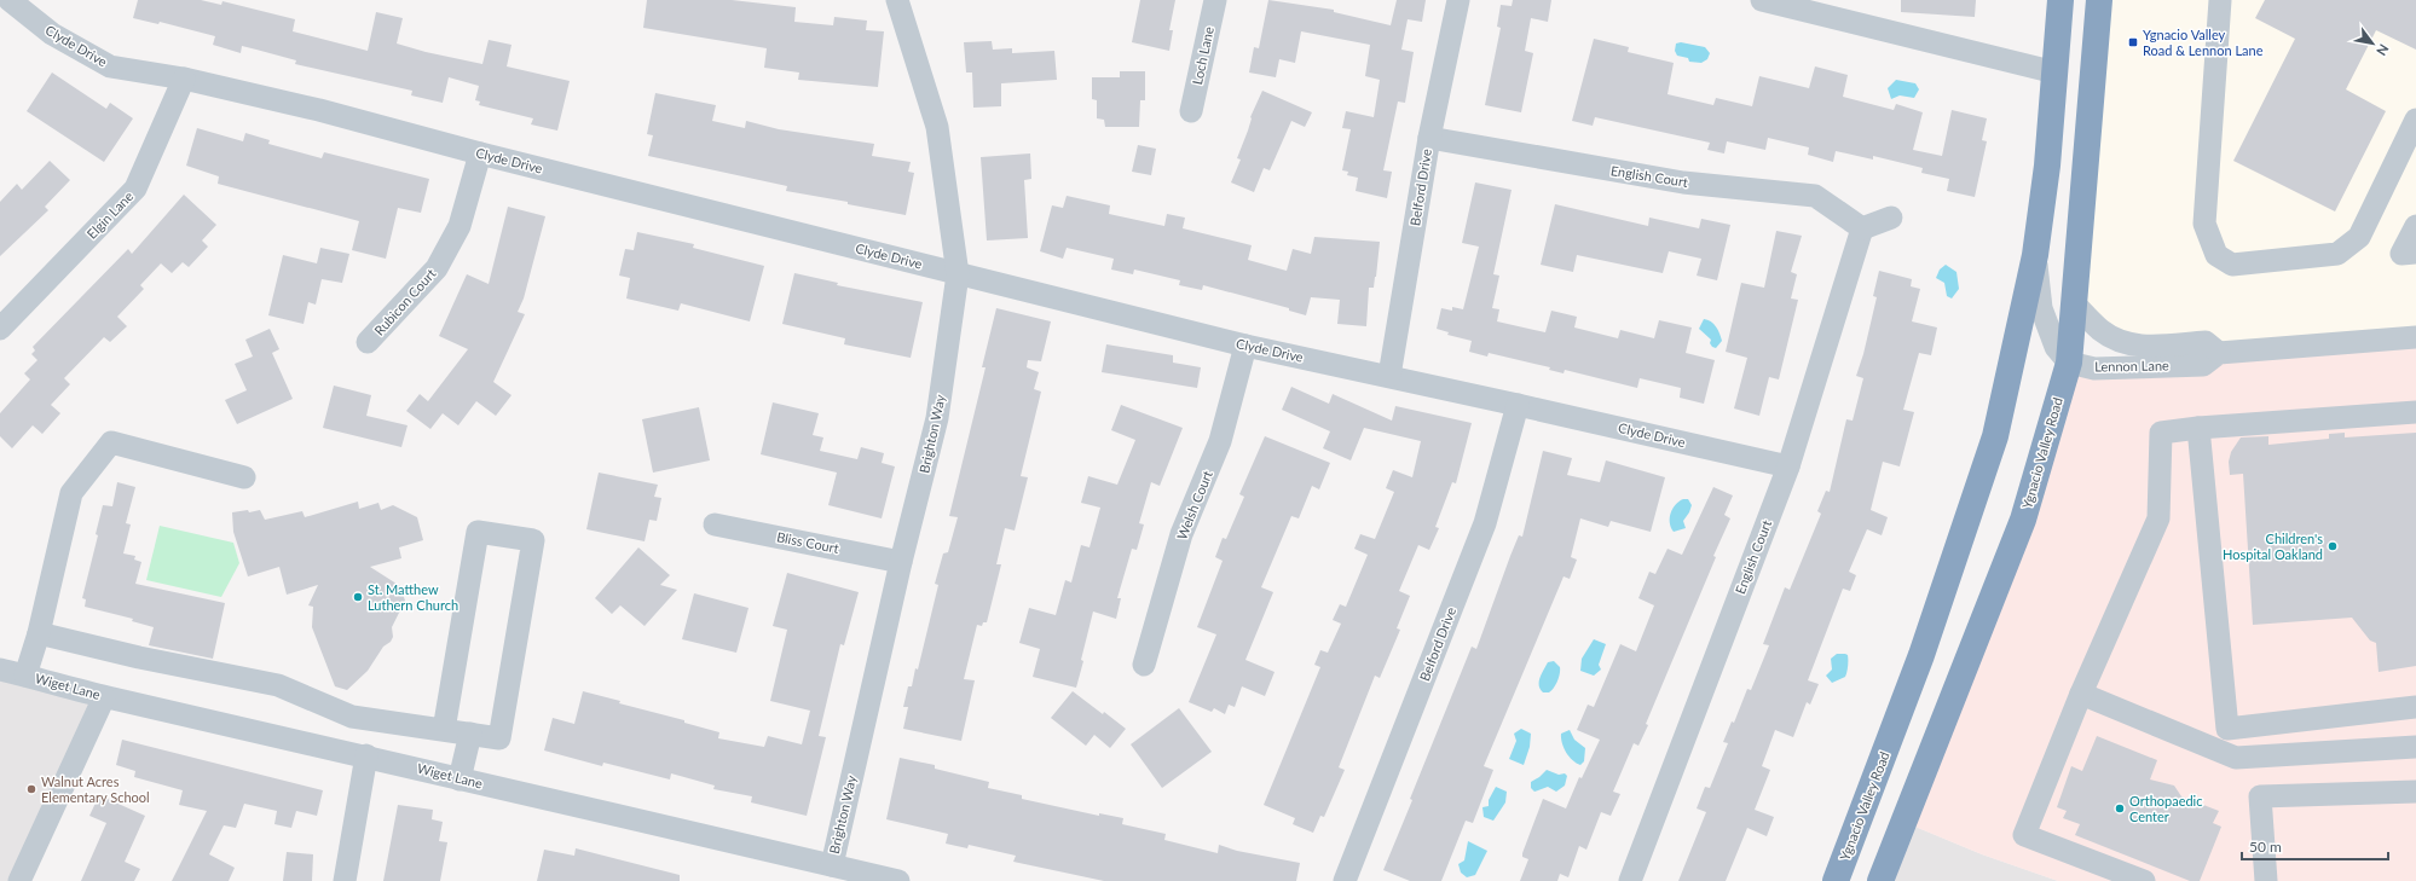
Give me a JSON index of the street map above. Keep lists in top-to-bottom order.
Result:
{
  "streets": {
    "highway": ["Ygnacio Valley Road"],
    "street": [
      "Clyde Drive",
      "Loch Lane",
      "English Court",
      "Belford Drive",
      "Elgin Lane",
      "Rubicon Court",
      "Lennon Lane",
      "Brighton Way",
      "Welsh Court",
      "Bliss Court",
      "Wiget Lane"
    ]
  },
  "crossings": [
    ["Clyde Drive", "English Court"],
    ["Clyde Drive", "Belford Drive"],
    ["Clyde Drive", "Elgin Lane"],
    ["Clyde Drive", "Rubicon Court"],
    ["Clyde Drive", "Brighton Way"],
    ["Clyde Drive", "Welsh Court"],
    ["English Court", "Belford Drive"],
    ["Lennon Lane", "Ygnacio Valley Road"],
    ["Brighton Way", "Bliss Court"],
    ["Brighton Way", "Wiget Lane"]
  ],
  "places": {
    "transit": ["Ygnacio Valley Road & Lennon Lane"],
    "other": [
      "Children's Hospital Oakland",
      "St. Matthew Luthern Church",
      "Walnut Acres Elementary School",
      "Orthopaedic Center"
    ]
  },
  "scale_bar": "50 m",
  "north": "bottom right"
}
